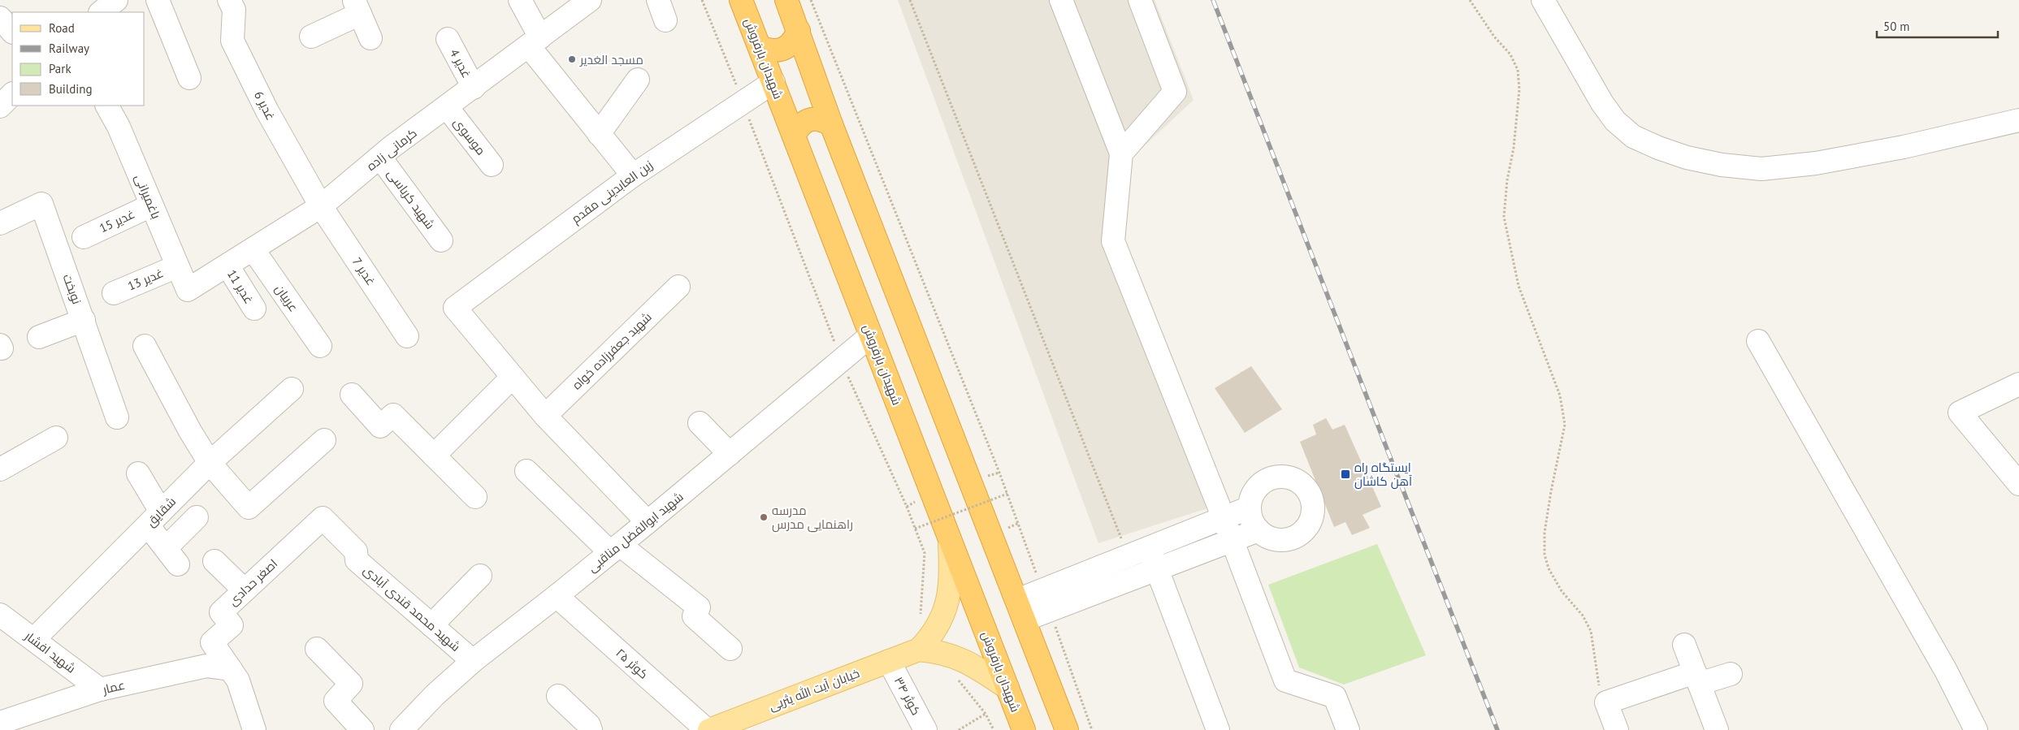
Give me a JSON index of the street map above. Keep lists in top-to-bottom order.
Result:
{
  "streets": {
    "highway": ["شهیدان بارفروش"],
    "main road": ["خیابان آیت الله یثربی"],
    "street": [
      "غدیر 4",
      "غدیر 6",
      "موسوی",
      "کرمانی زاده",
      "زین العابدینی مقدم",
      "باغمیرانی",
      "شهید کرباسی",
      "غدیر 15",
      "غدیر 7",
      "غدیر 13",
      "غدیر 11",
      "نوبخت",
      "عربیان",
      "شهید جعفرزاده خواه",
      "شقایق",
      "شهید ابوالفضل مناقبی",
      "اصغر حدادی",
      "شهید محمد قندی آبادی",
      "شهید افشار",
      "کوثر ۲۵",
      "عمار",
      "کوثر ۳۴"
    ]
  },
  "crossings": [
    ["شهیدان بارفروش", "زین العابدینی مقدم"],
    ["شهیدان بارفروش", "شهید ابوالفضل مناقبی"],
    ["غدیر 4", "کرمانی زاده"],
    ["غدیر 6", "کرمانی زاده"],
    ["غدیر 6", "غدیر 7"],
    ["موسوی", "کرمانی زاده"],
    ["کرمانی زاده", "باغمیرانی"],
    ["کرمانی زاده", "شهید کرباسی"],
    ["کرمانی زاده", "غدیر 7"],
    ["کرمانی زاده", "غدیر 11"],
    ["کرمانی زاده", "عربیان"],
    ["باغمیرانی", "غدیر 15"],
    ["باغمیرانی", "غدیر 13"],
    ["شقایق", "شهید افشار"],
    ["شهید ابوالفضل مناقبی", "شهید محمد قندی آبادی"],
    ["شهید ابوالفضل مناقبی", "کوثر ۲۵"],
    ["اصغر حدادی", "شهید محمد قندی آبادی"],
    ["اصغر حدادی", "عمار"],
    ["شهید افشار", "عمار"],
    ["کوثر ۲۵", "خیابان آیت الله یثربی"],
    ["خیابان آیت الله یثربی", "کوثر ۳۴"]
  ],
  "places": {
    "other": ["مسجد الغدیر", "مدرسه راهنمایی مدرس"],
    "transit": ["ایستگاه راه آهن کاشان"]
  },
  "legend": [
    "Road",
    "Railway",
    "Park",
    "Building"
  ],
  "scale_bar": "50 m"
}
